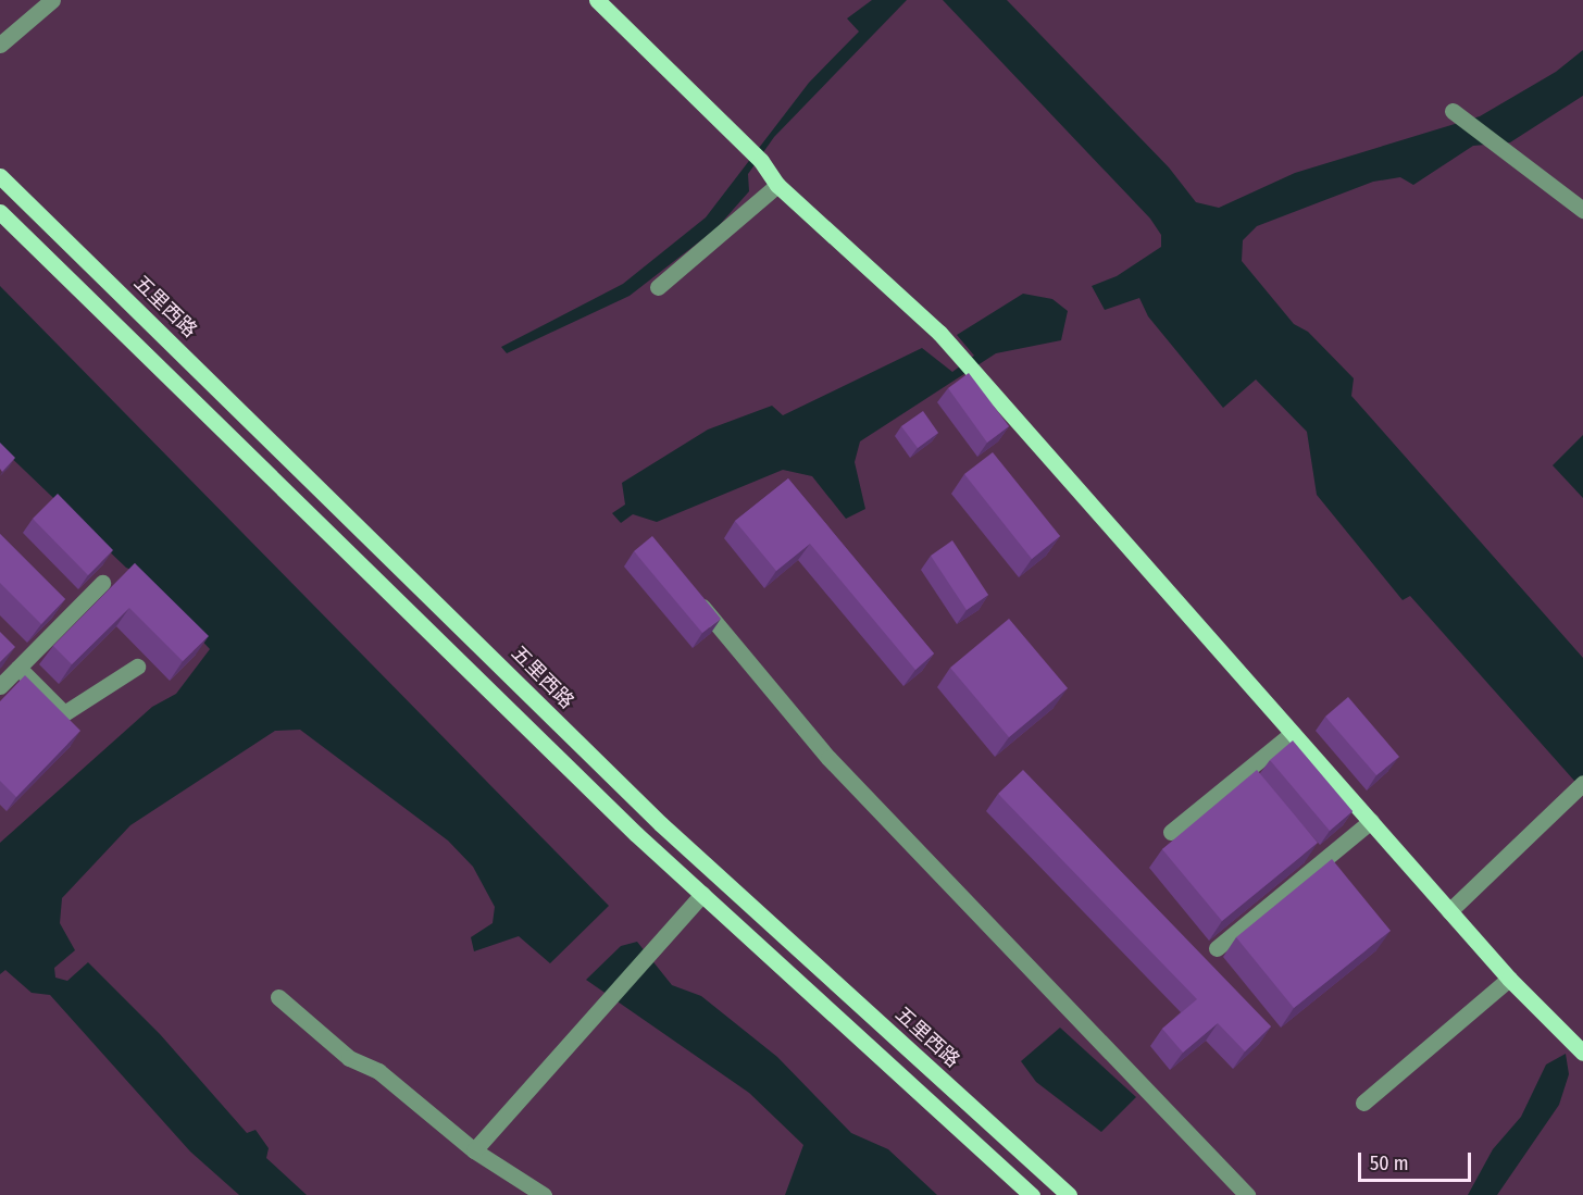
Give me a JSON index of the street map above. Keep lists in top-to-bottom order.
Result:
{
  "streets": {
    "main road": ["五里西路"]
  },
  "scale_bar": "50 m"
}
